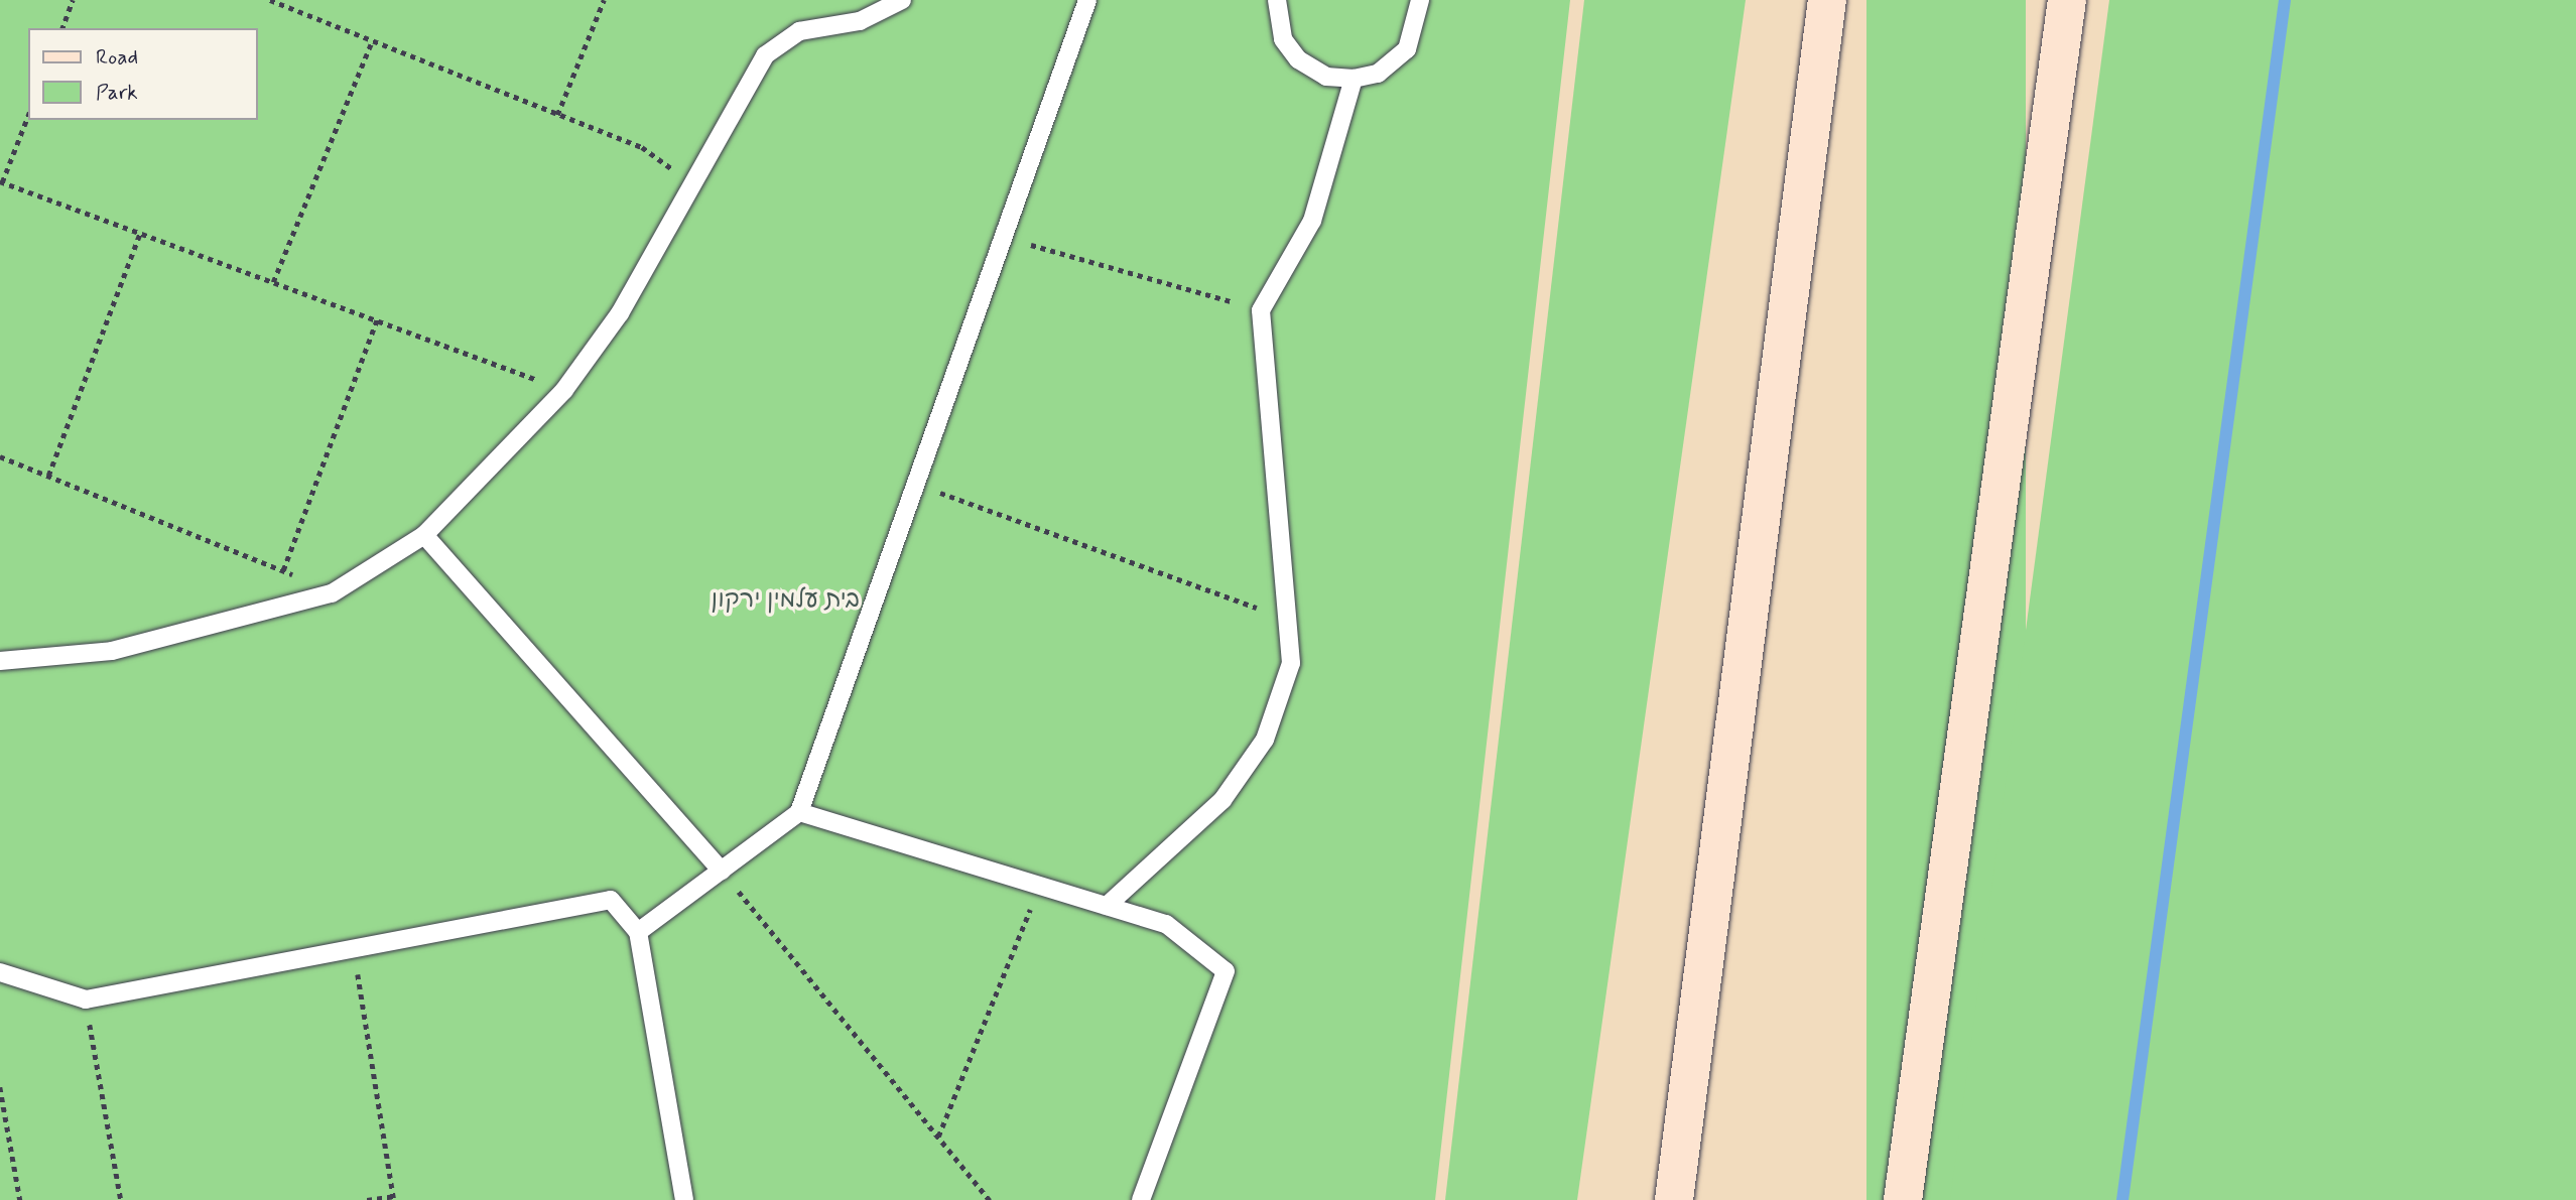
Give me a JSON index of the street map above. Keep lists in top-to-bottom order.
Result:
{
  "parks": ["בית עלמין ירקון"],
  "legend": ["Road", "Park"]
}
